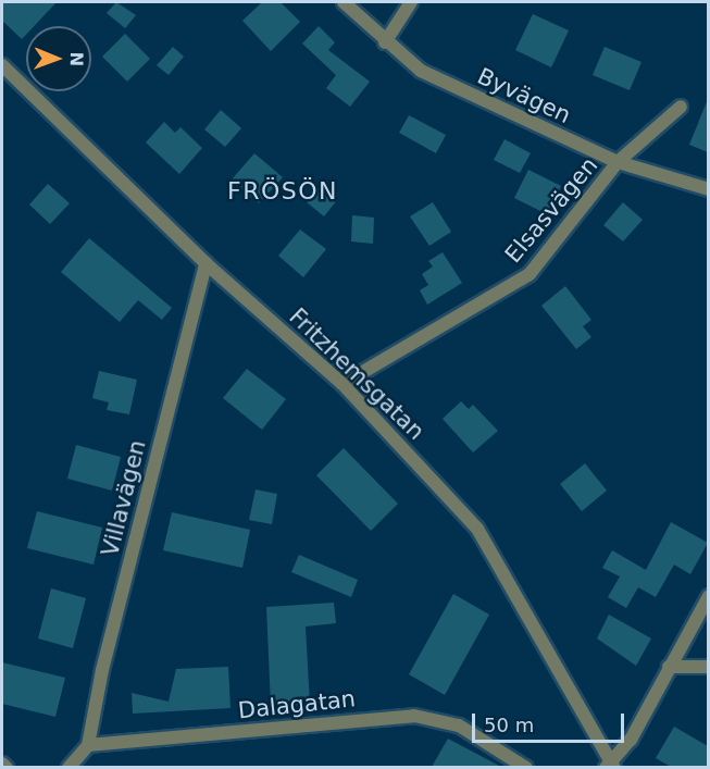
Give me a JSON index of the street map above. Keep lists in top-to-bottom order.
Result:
{
  "streets": {
    "street": [
      "Byvägen",
      "Elsasvägen",
      "Fritzhemsgatan",
      "Villavägen",
      "Dalagatan"
    ]
  },
  "crossings": [
    ["Byvägen", "Elsasvägen"],
    ["Elsasvägen", "Fritzhemsgatan"],
    ["Fritzhemsgatan", "Villavägen"],
    ["Villavägen", "Dalagatan"]
  ],
  "districts": ["FRÖSÖN"],
  "scale_bar": "50 m",
  "north": "right"
}
